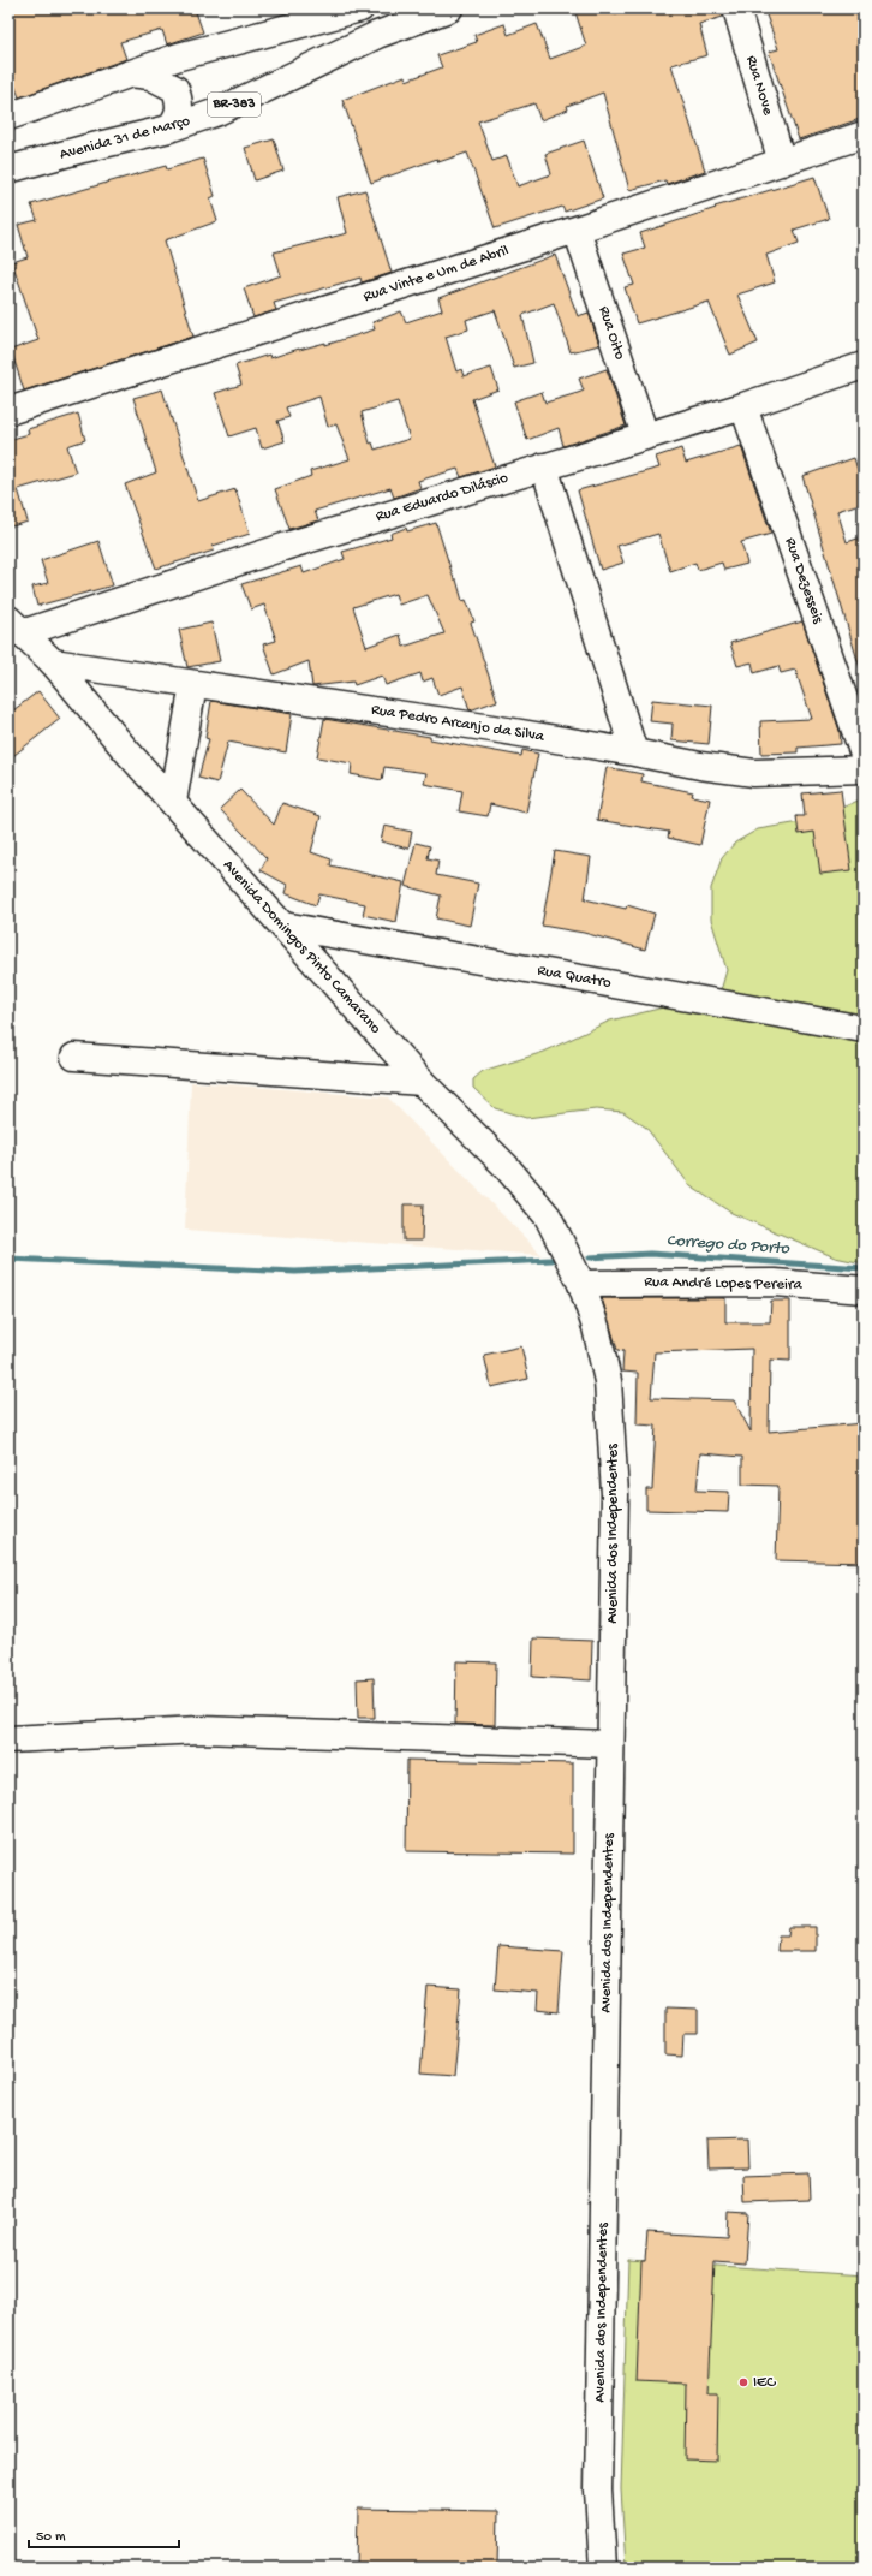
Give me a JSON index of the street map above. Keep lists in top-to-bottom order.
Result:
{
  "streets": {
    "street": [
      "Rua Nove",
      "BR-383",
      "Avenida 31 de Março",
      "Rua Vinte e Um de Abril",
      "Rua Oito",
      "Rua Eduardo Diláscio",
      "Rua Dezesseis",
      "Rua Pedro Arcanjo da Silva",
      "Avenida Domingos Pinto Camarano",
      "Rua Quatro",
      "Rua André Lopes Pereira",
      "Avenida dos Independentes"
    ]
  },
  "crossings": [
    ["Rua Nove", "Rua Vinte e Um de Abril"],
    ["Rua Vinte e Um de Abril", "Rua Oito"],
    ["Rua Oito", "Rua Eduardo Diláscio"],
    ["Rua Eduardo Diláscio", "Rua Dezesseis"],
    ["Rua Eduardo Diláscio", "Avenida Domingos Pinto Camarano"],
    ["Rua Pedro Arcanjo da Silva", "Avenida Domingos Pinto Camarano"],
    ["Avenida Domingos Pinto Camarano", "Rua Quatro"],
    ["Avenida Domingos Pinto Camarano", "Rua André Lopes Pereira"],
    ["Avenida Domingos Pinto Camarano", "Avenida dos Independentes"],
    ["Rua André Lopes Pereira", "Avenida dos Independentes"]
  ],
  "water": ["Corrego do Porto"],
  "places": ["IEC"],
  "scale_bar": "50 m"
}
